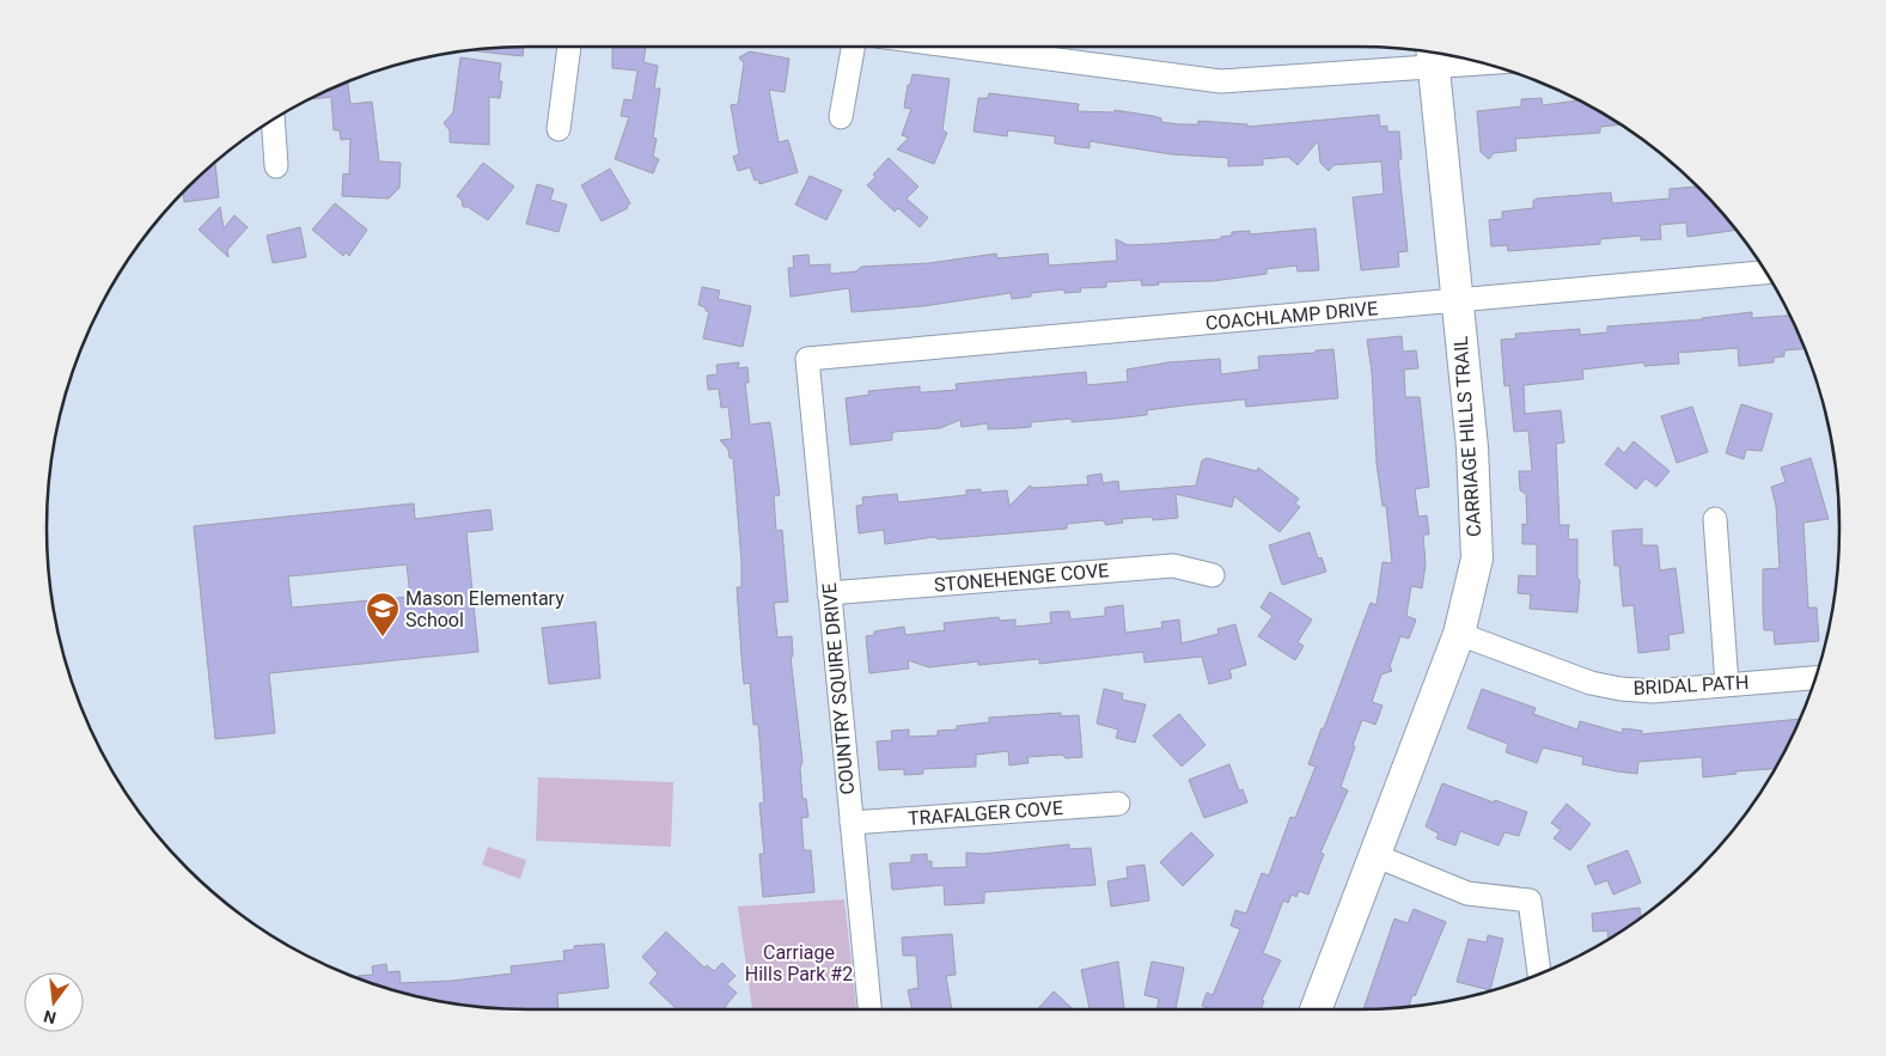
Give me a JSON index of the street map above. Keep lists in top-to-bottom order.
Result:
{
  "streets": {
    "street": [
      "COACHLAMP DRIVE",
      "CARRIAGE HILLS TRAIL",
      "STONEHENGE COVE",
      "BRIDAL PATH",
      "COUNTRY SQUIRE DRIVE",
      "TRAFALGER COVE"
    ]
  },
  "crossings": [
    ["COACHLAMP DRIVE", "CARRIAGE HILLS TRAIL"],
    ["COACHLAMP DRIVE", "COUNTRY SQUIRE DRIVE"],
    ["CARRIAGE HILLS TRAIL", "BRIDAL PATH"],
    ["STONEHENGE COVE", "COUNTRY SQUIRE DRIVE"],
    ["COUNTRY SQUIRE DRIVE", "TRAFALGER COVE"]
  ],
  "parks": ["Carriage Hills Park #2"],
  "places": {
    "school or university": ["Mason Elementary School"]
  },
  "north": "bottom"
}
